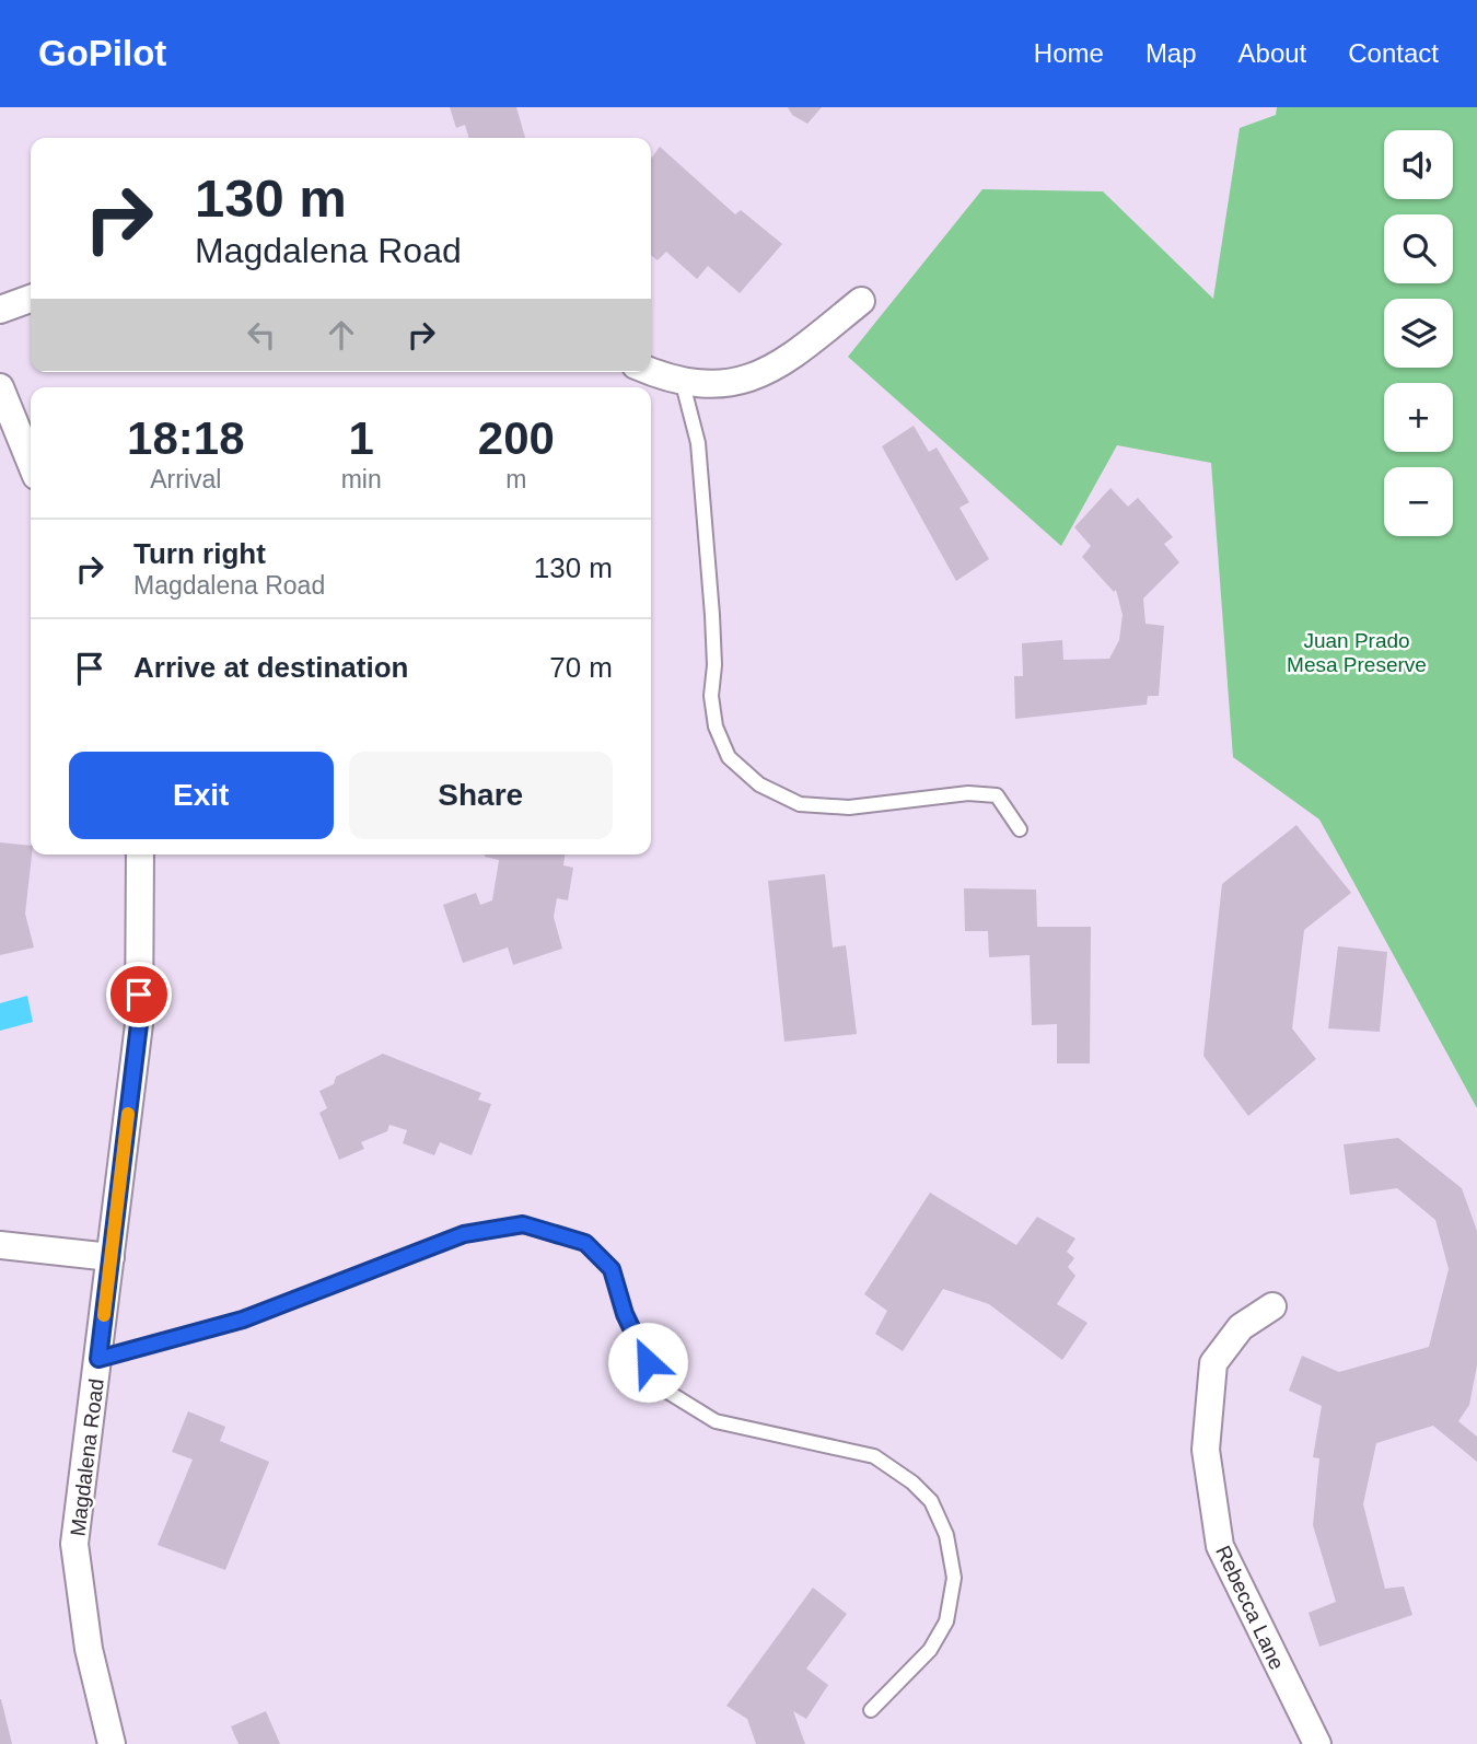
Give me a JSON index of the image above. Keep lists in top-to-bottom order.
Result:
{
  "streets": {
    "street": ["Magdalena Road", "Rebecca Lane"]
  },
  "parks": ["Juan Prado Mesa Preserve"],
  "page": {
    "header": "GoPilot",
    "nav": [
      "Home",
      "Map",
      "About",
      "Contact"
    ],
    "map_buttons": ["+", "−"],
    "turn": ["130 m", "Magdalena Road"],
    "eta": [
      "18:18",
      "Arrival",
      "1",
      "min",
      "200",
      "m"
    ],
    "list": [
      {
        "name": "Turn right",
        "note": "Magdalena Road",
        "value": "130 m"
      },
      {
        "name": "Arrive at destination",
        "value": "70 m"
      }
    ],
    "buttons": ["Exit", "Share"]
  }
}
